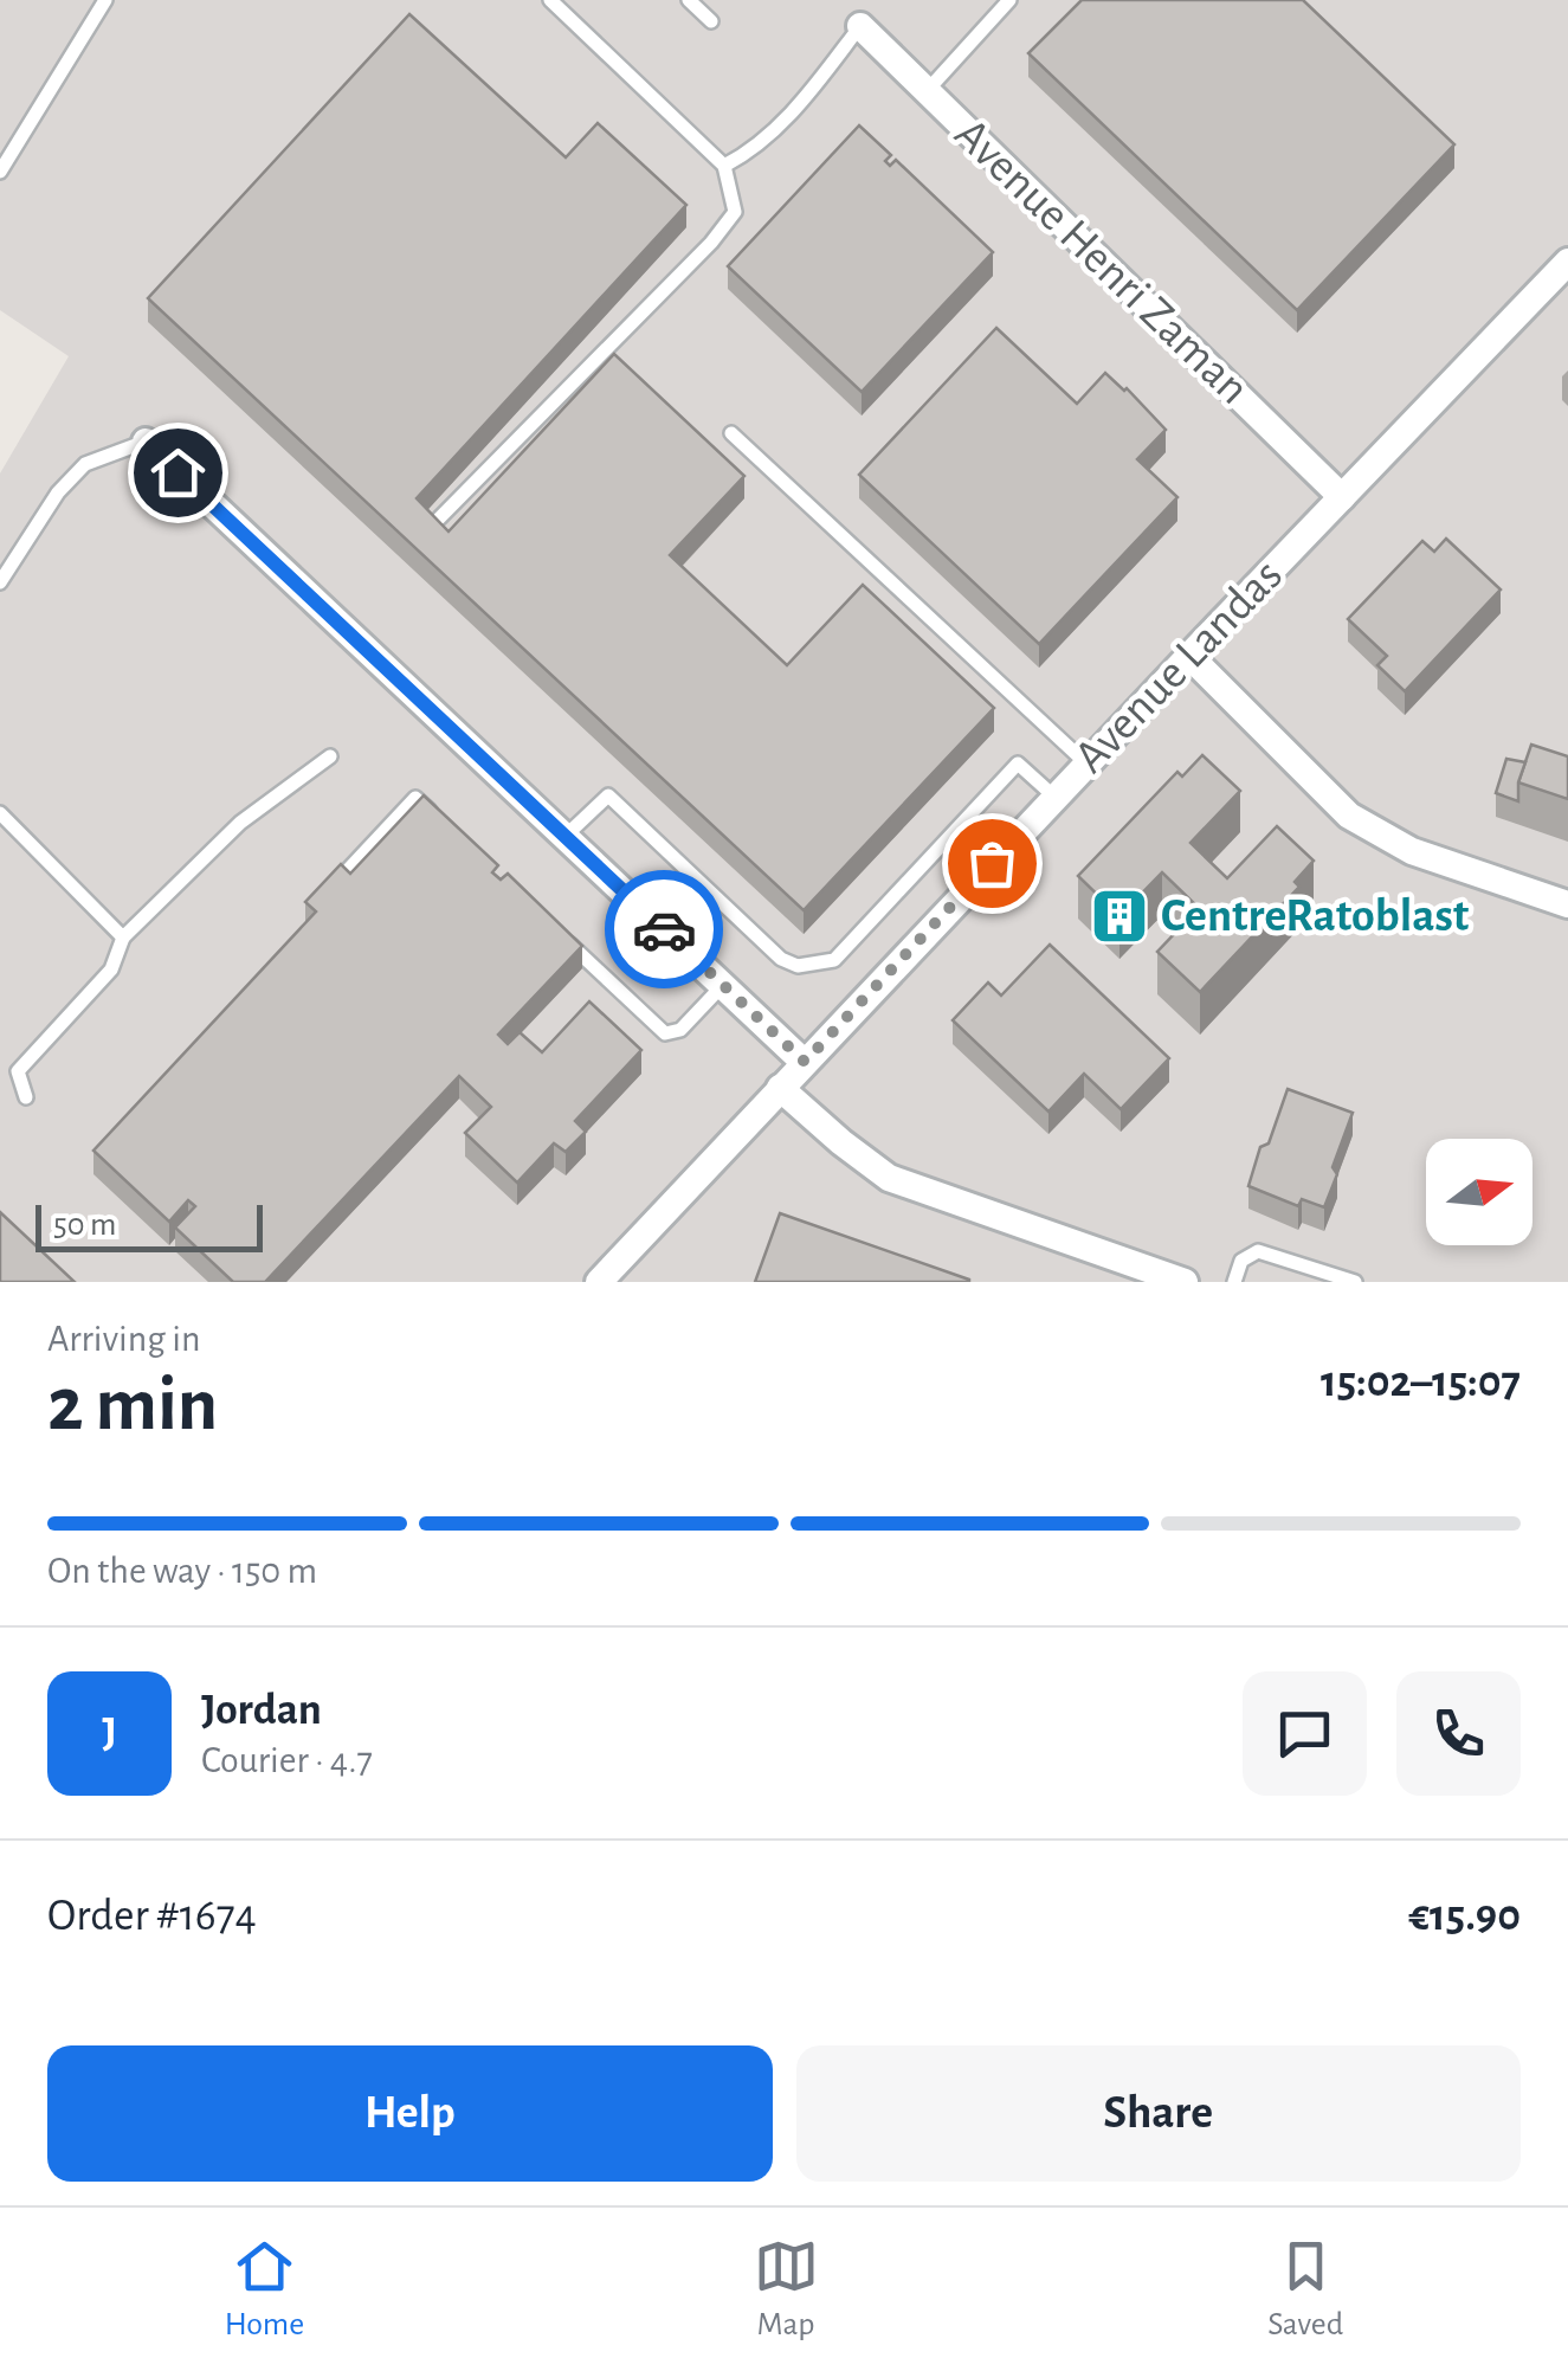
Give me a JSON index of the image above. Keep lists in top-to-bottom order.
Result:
{
  "streets": {
    "street": ["Avenue Henri Zaman", "Avenue Landas"]
  },
  "crossings": [
    ["Avenue Henri Zaman", "Avenue Landas"]
  ],
  "places": {
    "building": ["CentreRatoblast"]
  },
  "scale_bar": "50 m",
  "north": "right",
  "page": {
    "scale": "50 m",
    "heading": ["2 min", "Arriving in", "15:02–15:07"],
    "panel": [
      "Jordan",
      "Courier · 4.7",
      "Order #1674",
      "€15.90"
    ],
    "bar": "On the way · 150 m",
    "round": "J",
    "buttons": ["Help", "Share"],
    "tabs": ["Home", "Map", "Saved"]
  }
}
